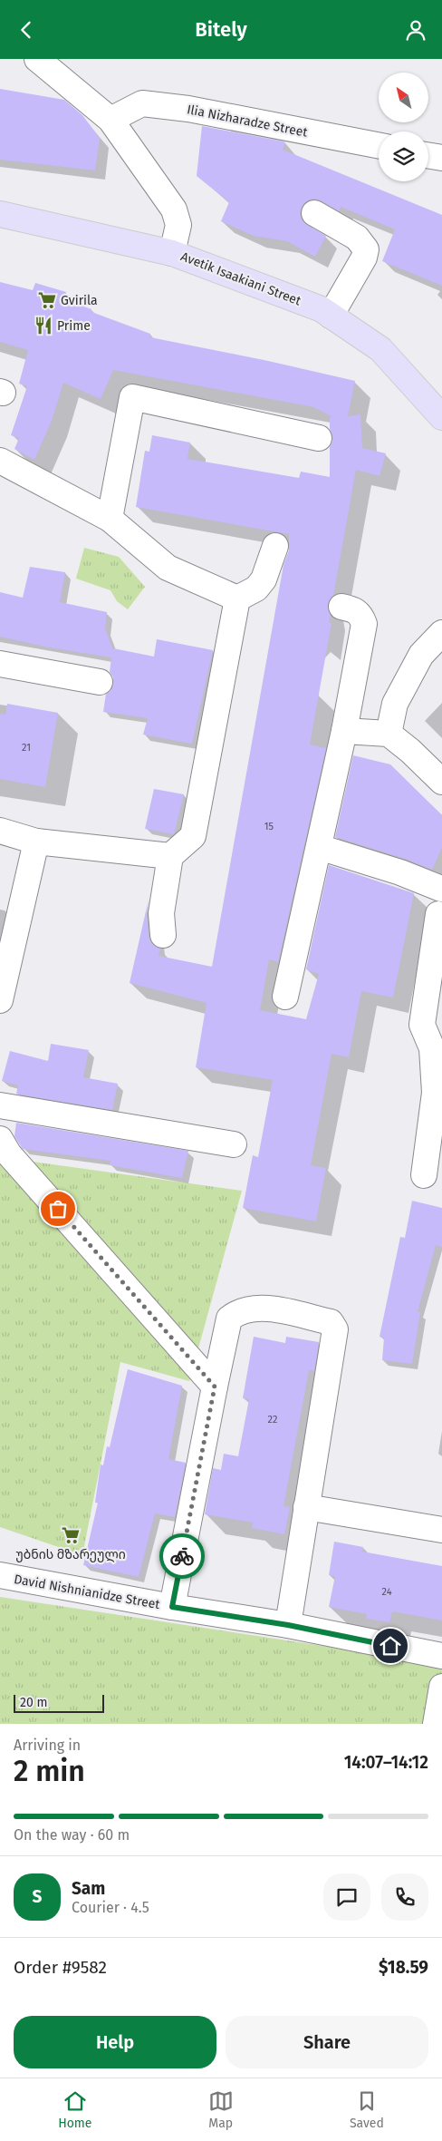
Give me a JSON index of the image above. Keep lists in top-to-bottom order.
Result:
{
  "streets": {
    "main road": ["Avetik Isaakiani Street"],
    "street": ["Ilia Nizharadze Street", "David Nishnianidze Street"]
  },
  "places": {
    "supermarket": ["Gvirila", "უბნის მზარეული"],
    "restaurant": ["Prime"]
  },
  "house_numbers": [
    "21",
    "15",
    "22",
    "24"
  ],
  "scale_bar": "20 m",
  "north": "top left",
  "page": {
    "header": "Bitely",
    "scale": "20 m",
    "heading": ["2 min", "Arriving in", "14:07–14:12"],
    "panel": [
      "Sam",
      "Courier · 4.5",
      "Order #9582",
      "$18.59"
    ],
    "bar": "On the way · 60 m",
    "round": "S",
    "buttons": ["Help", "Share"],
    "tabs": ["Home", "Map", "Saved"]
  }
}
